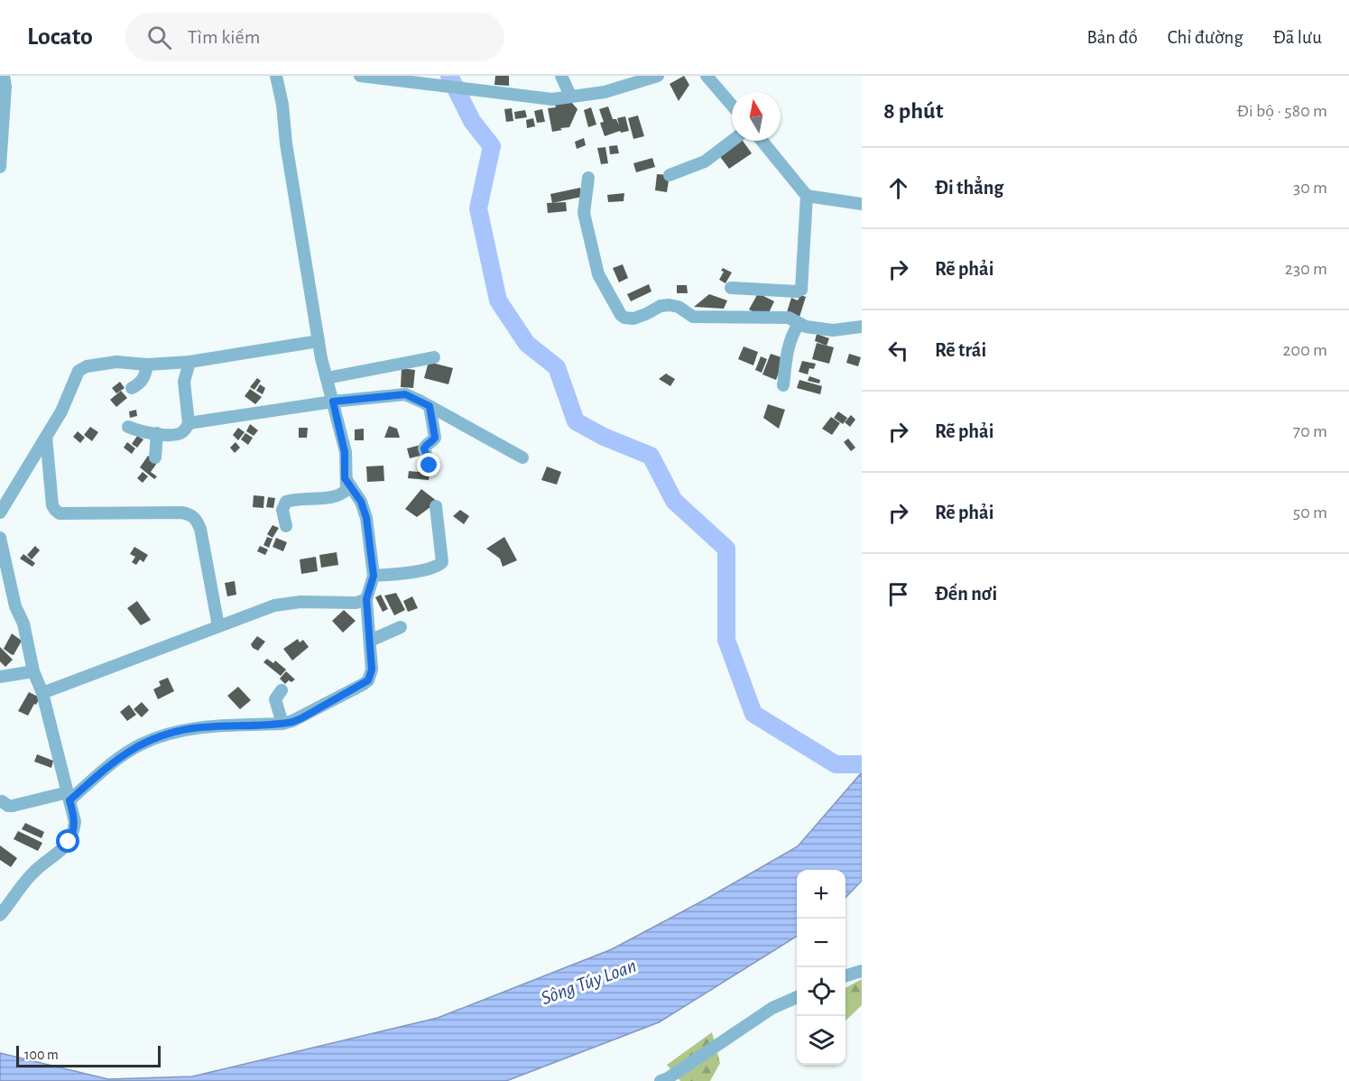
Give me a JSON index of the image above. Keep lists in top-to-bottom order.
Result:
{
  "water": ["Sông Túy Loan"],
  "scale_bar": "100 m",
  "north": "top",
  "page": {
    "header": "Locato",
    "search": "Tìm kiếm",
    "nav": ["Bản đồ", "Chỉ đường", "Đã lưu"],
    "heading": ["8 phút", "Đi bộ · 580 m"],
    "list": [
      ["Đi thẳng", "30 m"],
      ["Rẽ phải", "230 m"],
      ["Rẽ trái", "200 m"],
      ["Rẽ phải", "70 m"],
      ["Rẽ phải", "50 m"],
      "Đến nơi"
    ],
    "map_buttons": ["+", "−"],
    "scale": "100 m"
  }
}
